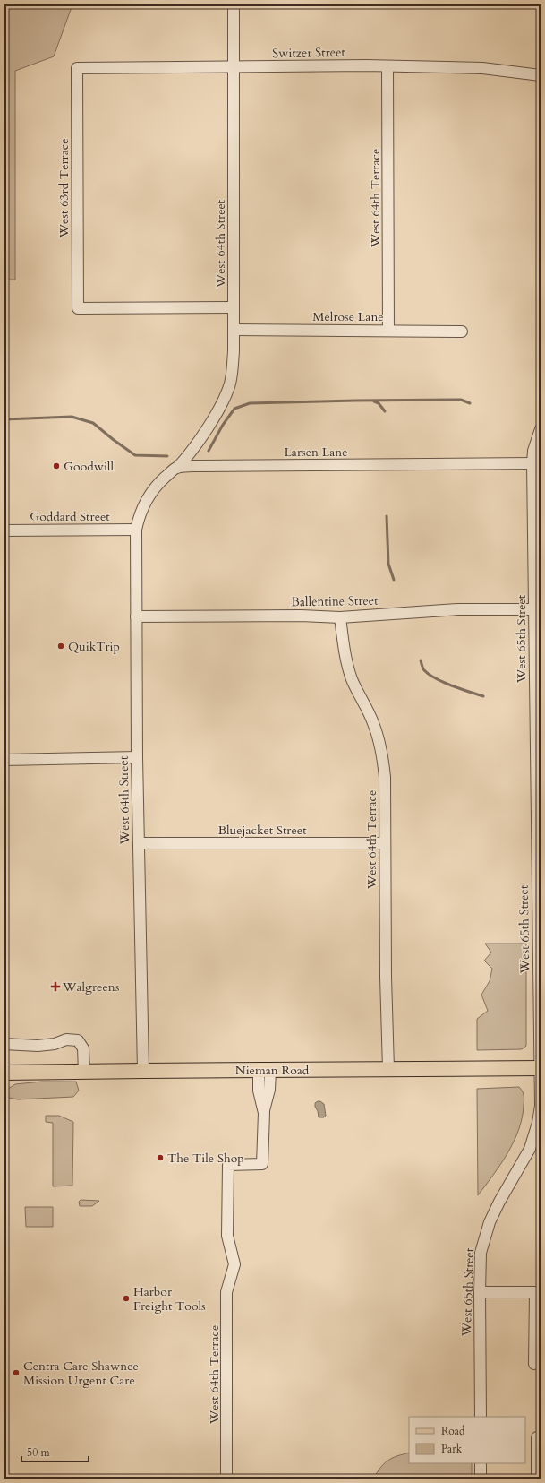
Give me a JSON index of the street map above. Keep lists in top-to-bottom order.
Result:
{
  "streets": {
    "main road": ["Nieman Road"],
    "street": [
      "Switzer Street",
      "West 63rd Terrace",
      "West 64th Terrace",
      "West 64th Street",
      "Melrose Lane",
      "Larsen Lane",
      "Goddard Street",
      "Ballentine Street",
      "West 65th Street",
      "Bluejacket Street"
    ]
  },
  "crossings": [
    ["Switzer Street", "West 63rd Terrace"],
    ["Switzer Street", "West 64th Terrace"],
    ["Switzer Street", "West 64th Street"],
    ["West 63rd Terrace", "West 64th Street"],
    ["West 64th Terrace", "Melrose Lane"],
    ["West 64th Terrace", "Ballentine Street"],
    ["West 64th Terrace", "Bluejacket Street"],
    ["West 64th Terrace", "Nieman Road"],
    ["West 64th Street", "Melrose Lane"],
    ["West 64th Street", "Larsen Lane"],
    ["West 64th Street", "Goddard Street"],
    ["West 64th Street", "Ballentine Street"],
    ["West 64th Street", "Bluejacket Street"],
    ["West 64th Street", "Nieman Road"],
    ["Larsen Lane", "West 65th Street"],
    ["Ballentine Street", "West 65th Street"],
    ["West 65th Street", "Nieman Road"]
  ],
  "places": {
    "other": [
      "Goodwill",
      "QuikTrip",
      "The Tile Shop",
      "Harbor Freight Tools",
      "Centra Care Shawnee Mission Urgent Care"
    ],
    "health": ["Walgreens"]
  },
  "legend": ["Road", "Park"],
  "scale_bar": "50 m"
}
